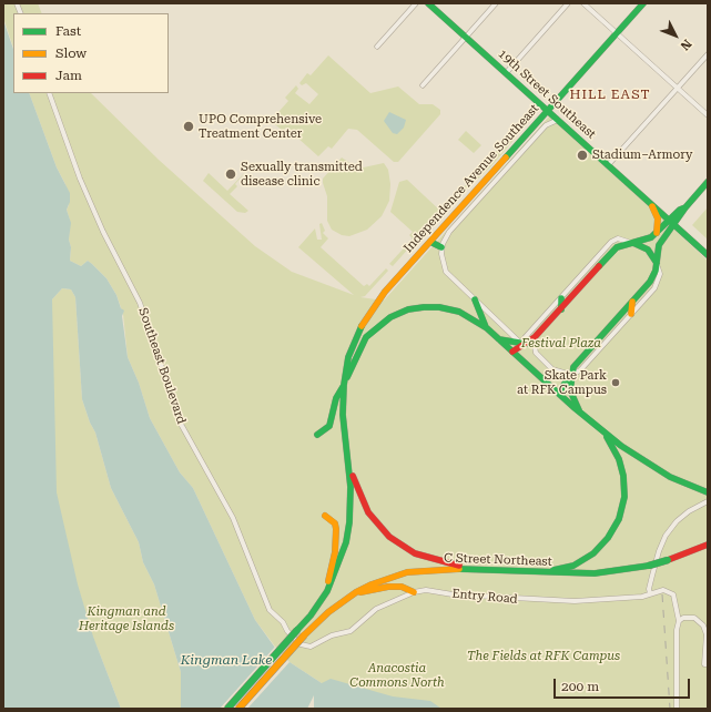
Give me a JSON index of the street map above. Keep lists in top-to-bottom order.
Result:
{
  "streets": {
    "main road": ["19th Street Southeast", "Independence Avenue Southeast", "C Street Northeast"],
    "street": ["Southeast Boulevard", "Entry Road"]
  },
  "crossings": [
    ["19th Street Southeast", "Independence Avenue Southeast"],
    ["Southeast Boulevard", "Entry Road"]
  ],
  "districts": ["HILL EAST"],
  "water": ["Kingman Lake"],
  "parks": [
    "Festival Plaza",
    "Kingman and Heritage Islands",
    "The Fields at RFK Campus",
    "Anacostia Commons North"
  ],
  "places": [
    "UPO Comprehensive Treatment Center",
    "Stadium–Armory",
    "Sexually transmitted disease clinic",
    "Skate Park at RFK Campus"
  ],
  "legend": ["Fast", "Slow", "Jam"],
  "scale_bar": "200 m",
  "north": "bottom right"
}
